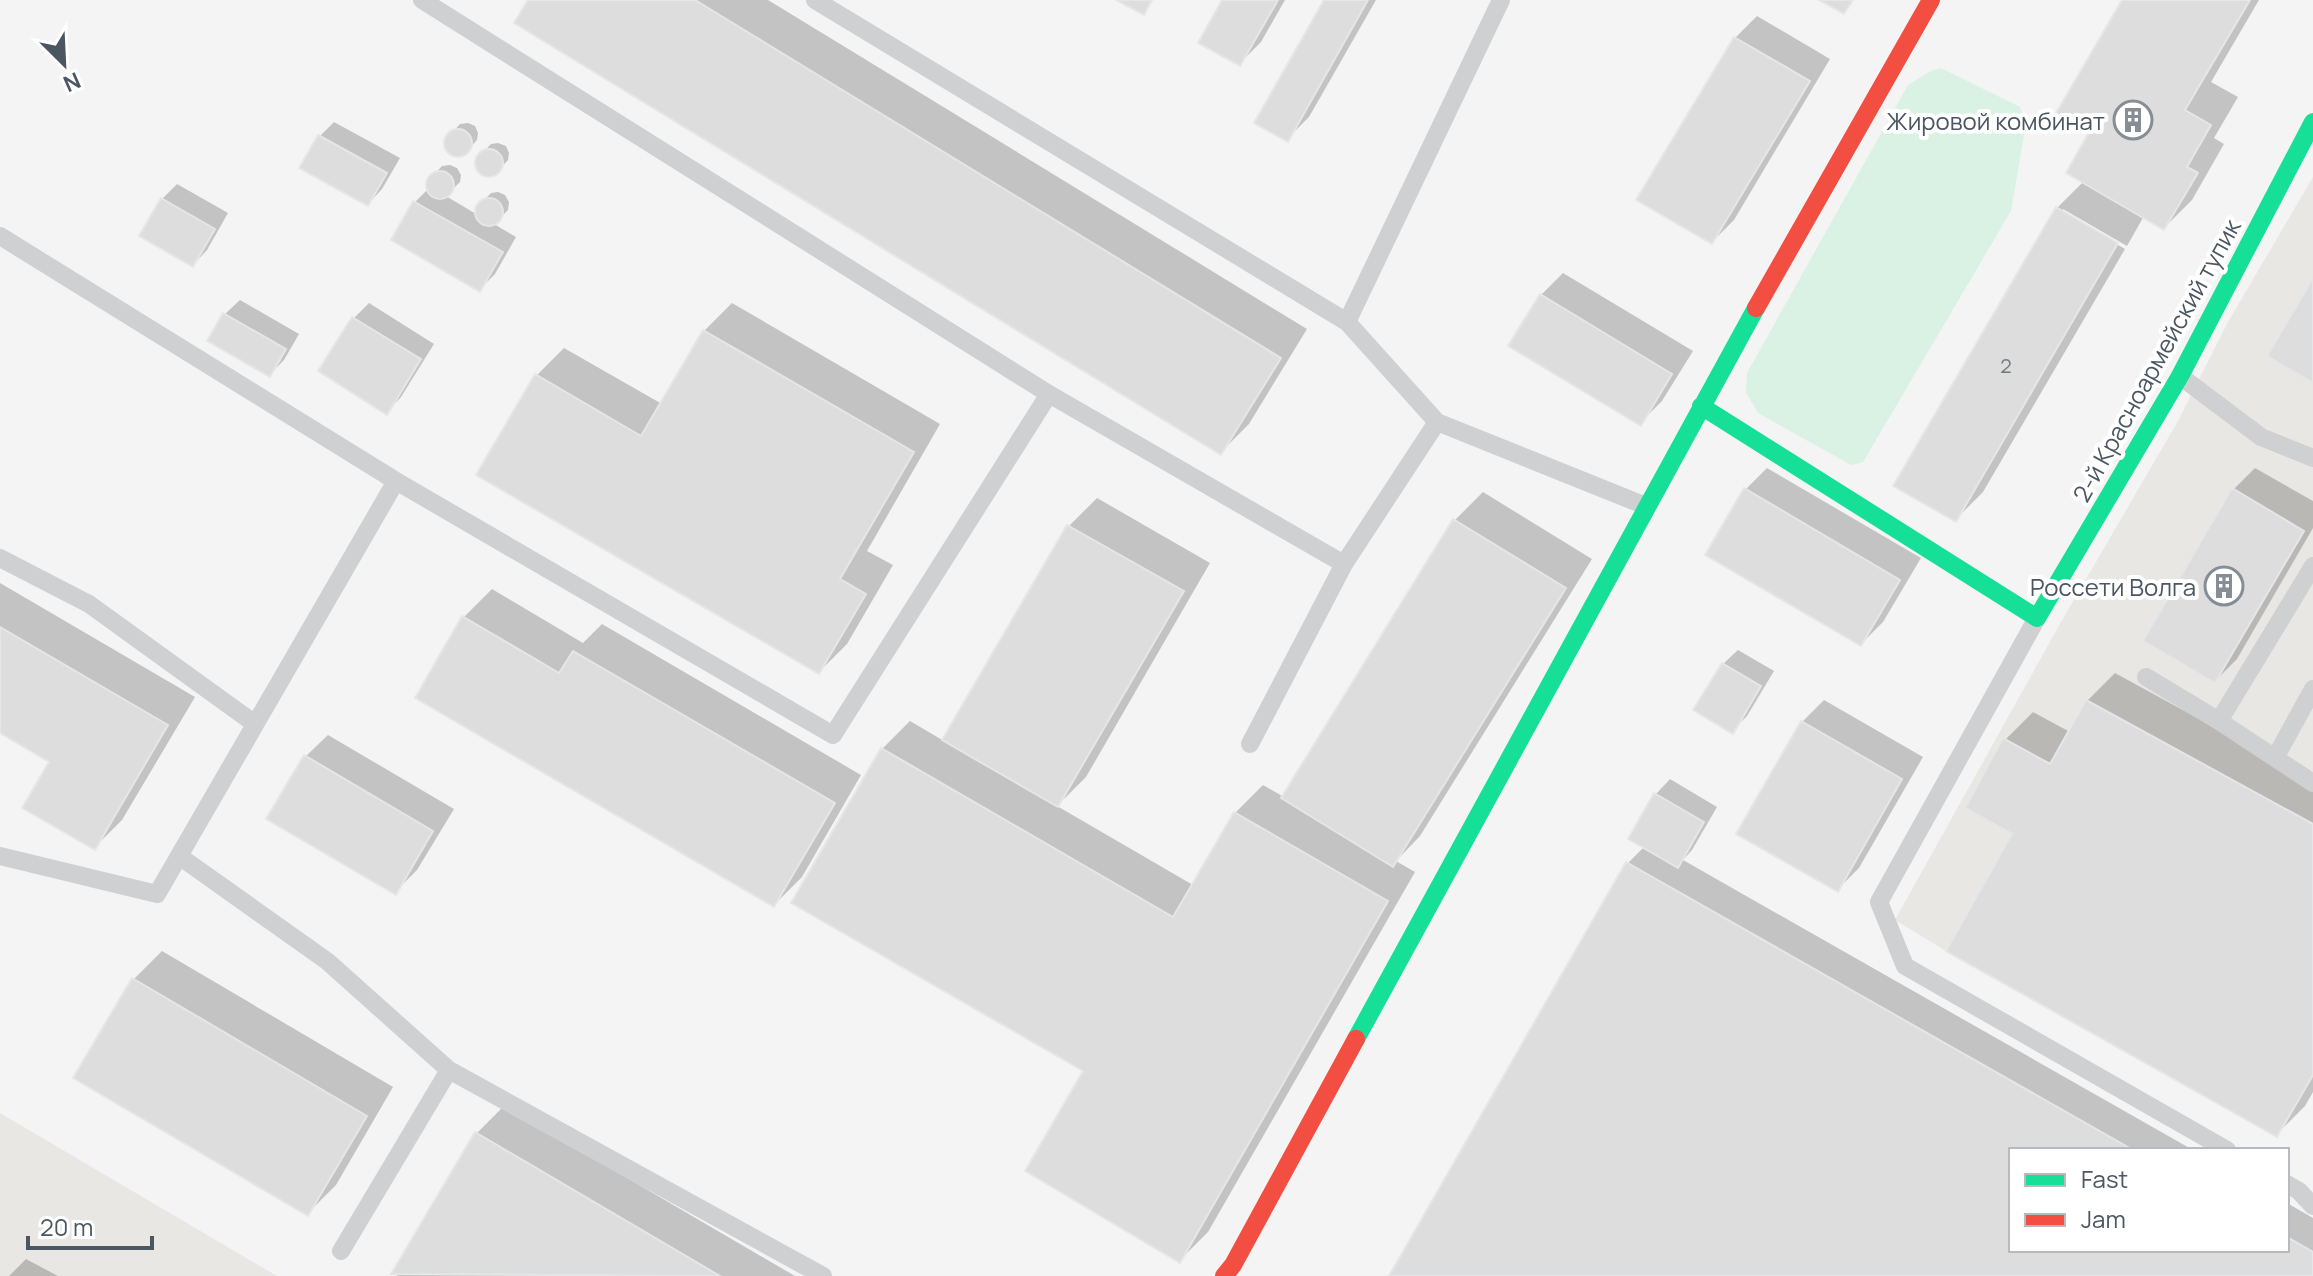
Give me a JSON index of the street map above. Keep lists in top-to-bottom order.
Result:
{
  "streets": {
    "street": ["2-й Красноармейский тупик"]
  },
  "places": {
    "building": ["Жировой комбинат", "Россети Волга"]
  },
  "house_numbers": ["2"],
  "legend": ["Fast", "Jam"],
  "scale_bar": "20 m",
  "north": "bottom right"
}
